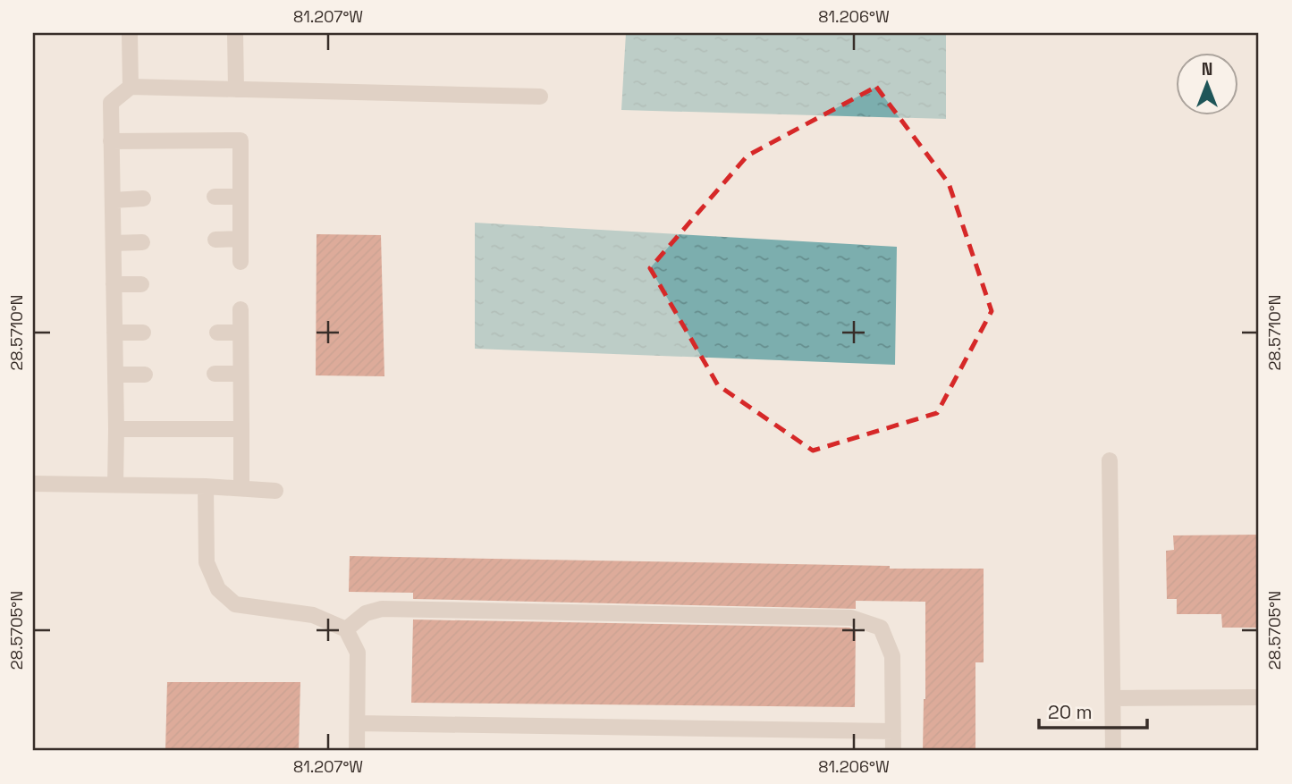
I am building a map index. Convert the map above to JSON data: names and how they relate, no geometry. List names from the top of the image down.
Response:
{
  "scale_bar": "20 m",
  "north": "top",
  "coordinates": [
    "81.207°W",
    "81.206°W",
    "28.5710°N",
    "28.5705°N"
  ]
}
